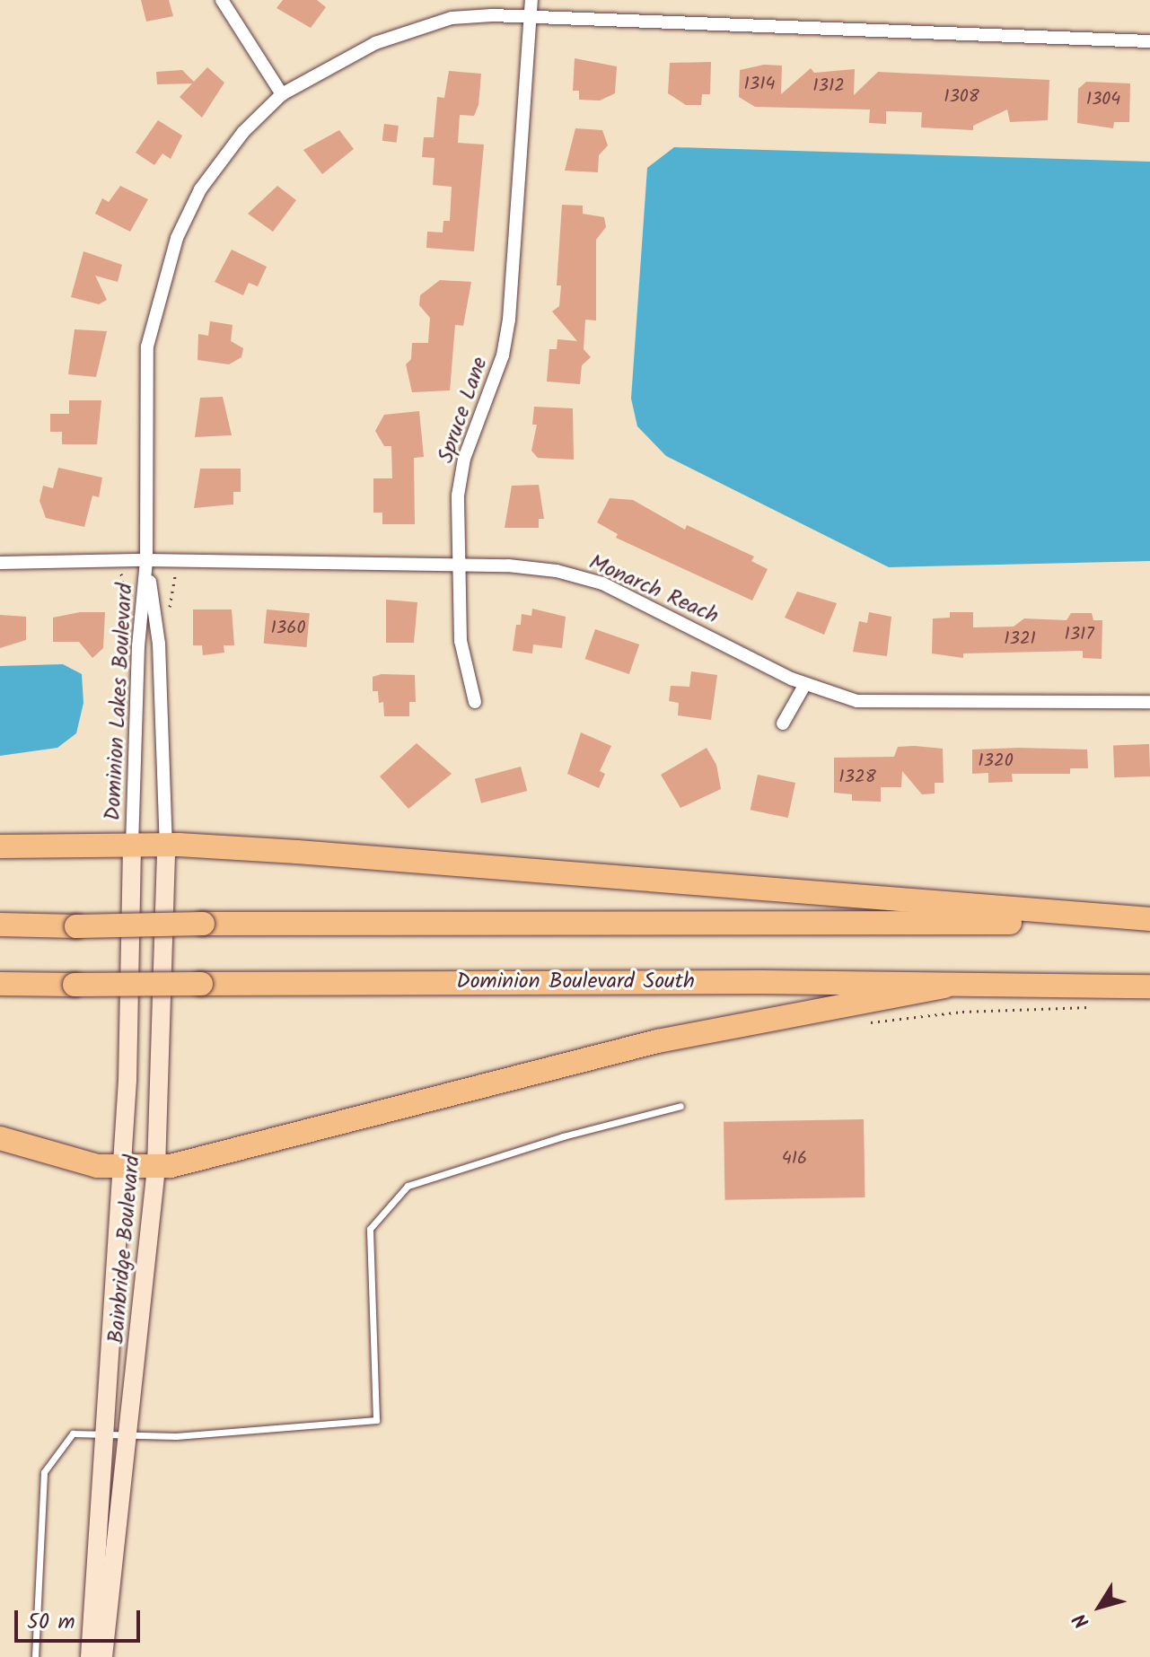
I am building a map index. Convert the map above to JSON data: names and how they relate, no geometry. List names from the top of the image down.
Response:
{
  "streets": {
    "highway": ["Dominion Boulevard South"],
    "main road": ["Bainbridge Boulevard"],
    "street": ["Spruce Lane", "Monarch Reach", "Dominion Lakes Boulevard"]
  },
  "crossings": [
    ["Spruce Lane", "Monarch Reach"],
    ["Spruce Lane", "Dominion Lakes Boulevard"],
    ["Monarch Reach", "Dominion Lakes Boulevard"],
    ["Dominion Lakes Boulevard", "Bainbridge Boulevard"]
  ],
  "house_numbers": [
    "1314",
    "1312",
    "1308",
    "1304",
    "1360",
    "1317",
    "1321",
    "1320",
    "1328",
    "416"
  ],
  "scale_bar": "50 m",
  "north": "bottom left"
}
